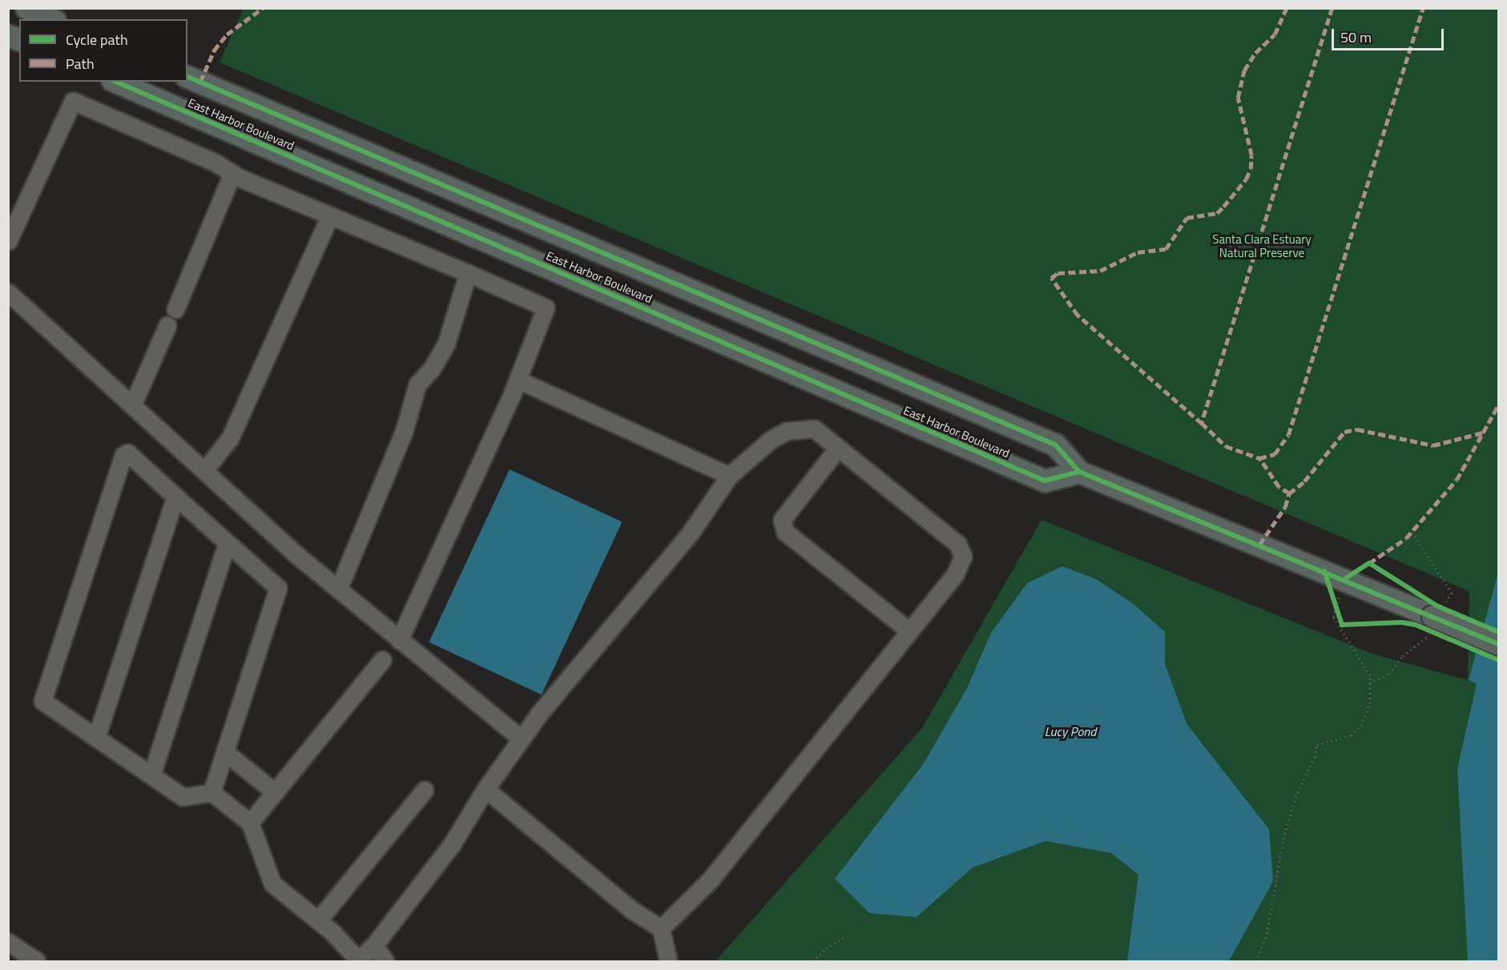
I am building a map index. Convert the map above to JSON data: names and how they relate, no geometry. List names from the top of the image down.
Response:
{
  "streets": {
    "main road": ["East Harbor Boulevard"]
  },
  "water": ["Lucy Pond"],
  "parks": ["Santa Clara Estuary Natural Preserve"],
  "legend": ["Cycle path", "Path"],
  "scale_bar": "50 m"
}
